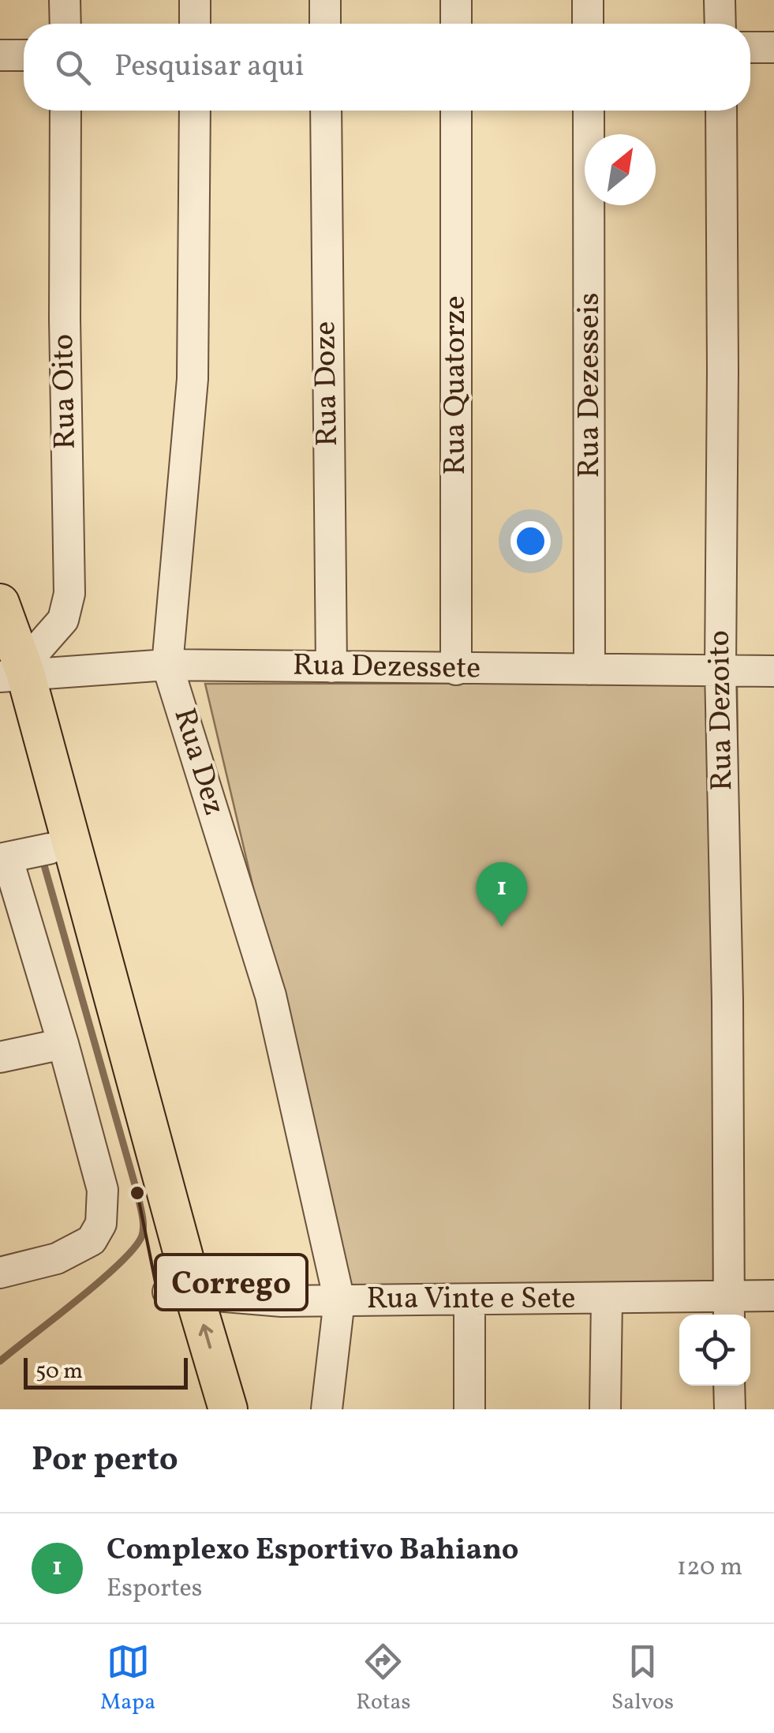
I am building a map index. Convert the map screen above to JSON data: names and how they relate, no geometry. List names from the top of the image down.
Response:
{
  "streets": {
    "street": [
      "Rua Doze",
      "Rua Quatorze",
      "Rua Dezesseis",
      "Rua Oito",
      "Rua Dezessete",
      "Rua Dezoito",
      "Rua Dez",
      "Rua Vinte e Sete"
    ]
  },
  "crossings": [
    ["Rua Doze", "Rua Dezessete"],
    ["Rua Quatorze", "Rua Dezessete"],
    ["Rua Dezesseis", "Rua Dezessete"],
    ["Rua Oito", "Rua Dezessete"],
    ["Rua Dezessete", "Rua Dezoito"],
    ["Rua Dezessete", "Rua Dez"],
    ["Rua Dezoito", "Rua Vinte e Sete"],
    ["Rua Dez", "Rua Vinte e Sete"]
  ],
  "places": ["Corrego"],
  "scale_bar": "50 m",
  "north": "top right",
  "page": {
    "search": "Pesquisar aqui",
    "pins": "1",
    "scale": "50 m",
    "heading": "Por perto",
    "list": [
      {
        "mark": "1",
        "name": "Complexo Esportivo Bahiano",
        "note": "Esportes",
        "value": "120 m"
      }
    ],
    "nav": ["Mapa", "Rotas", "Salvos"]
  }
}
